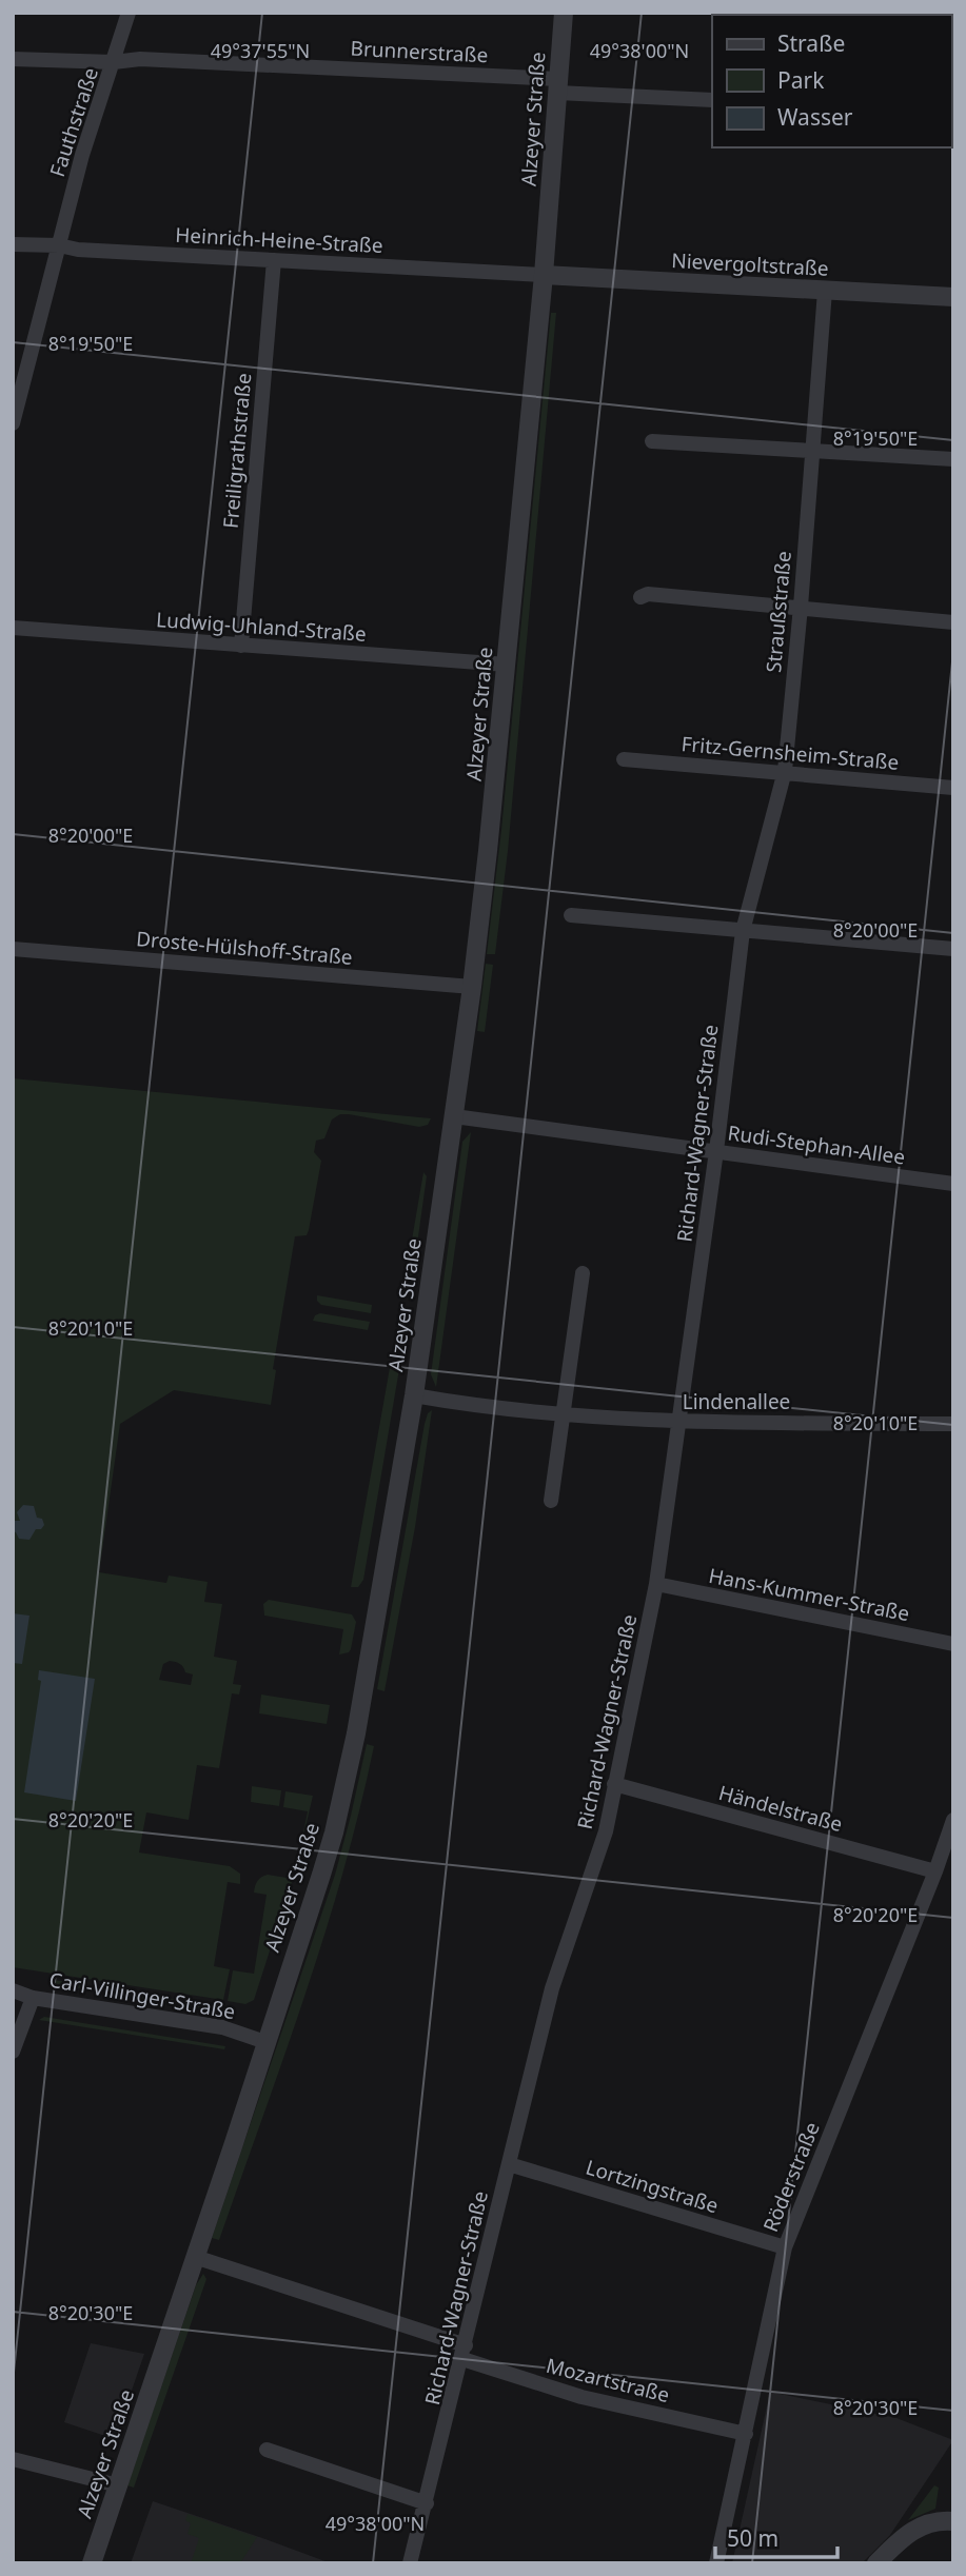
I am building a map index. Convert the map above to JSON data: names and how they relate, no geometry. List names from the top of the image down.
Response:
{
  "streets": {
    "street": [
      "Brunnerstraße",
      "Alzeyer Straße",
      "Fauthstraße",
      "Heinrich-Heine-Straße",
      "Nievergoltstraße",
      "Freiligrathstraße",
      "Straußstraße",
      "Ludwig-Uhland-Straße",
      "Fritz-Gernsheim-Straße",
      "Droste-Hülshoff-Straße",
      "Richard-Wagner-Straße",
      "Rudi-Stephan-Allee",
      "Lindenallee",
      "Hans-Kummer-Straße",
      "Händelstraße",
      "Carl-Villinger-Straße",
      "Röderstraße",
      "Lortzingstraße",
      "Mozartstraße"
    ]
  },
  "crossings": [
    ["Brunnerstraße", "Alzeyer Straße"],
    ["Brunnerstraße", "Fauthstraße"],
    ["Alzeyer Straße", "Heinrich-Heine-Straße"],
    ["Alzeyer Straße", "Nievergoltstraße"],
    ["Alzeyer Straße", "Ludwig-Uhland-Straße"],
    ["Alzeyer Straße", "Droste-Hülshoff-Straße"],
    ["Alzeyer Straße", "Rudi-Stephan-Allee"],
    ["Alzeyer Straße", "Lindenallee"],
    ["Alzeyer Straße", "Carl-Villinger-Straße"],
    ["Alzeyer Straße", "Mozartstraße"],
    ["Fauthstraße", "Heinrich-Heine-Straße"],
    ["Heinrich-Heine-Straße", "Nievergoltstraße"],
    ["Heinrich-Heine-Straße", "Freiligrathstraße"],
    ["Nievergoltstraße", "Straußstraße"],
    ["Freiligrathstraße", "Ludwig-Uhland-Straße"],
    ["Straußstraße", "Fritz-Gernsheim-Straße"],
    ["Straußstraße", "Richard-Wagner-Straße"],
    ["Richard-Wagner-Straße", "Rudi-Stephan-Allee"],
    ["Richard-Wagner-Straße", "Lindenallee"],
    ["Richard-Wagner-Straße", "Hans-Kummer-Straße"],
    ["Richard-Wagner-Straße", "Händelstraße"],
    ["Richard-Wagner-Straße", "Lortzingstraße"],
    ["Richard-Wagner-Straße", "Mozartstraße"],
    ["Händelstraße", "Röderstraße"],
    ["Röderstraße", "Lortzingstraße"],
    ["Röderstraße", "Mozartstraße"]
  ],
  "legend": ["Straße", "Park", "Wasser"],
  "scale_bar": "50 m",
  "coordinates": [
    "49°37'55\"N",
    "49°38'00\"N",
    "8°19'50\"E",
    "8°20'00\"E",
    "8°20'10\"E",
    "8°20'20\"E",
    "8°20'30\"E"
  ]
}
